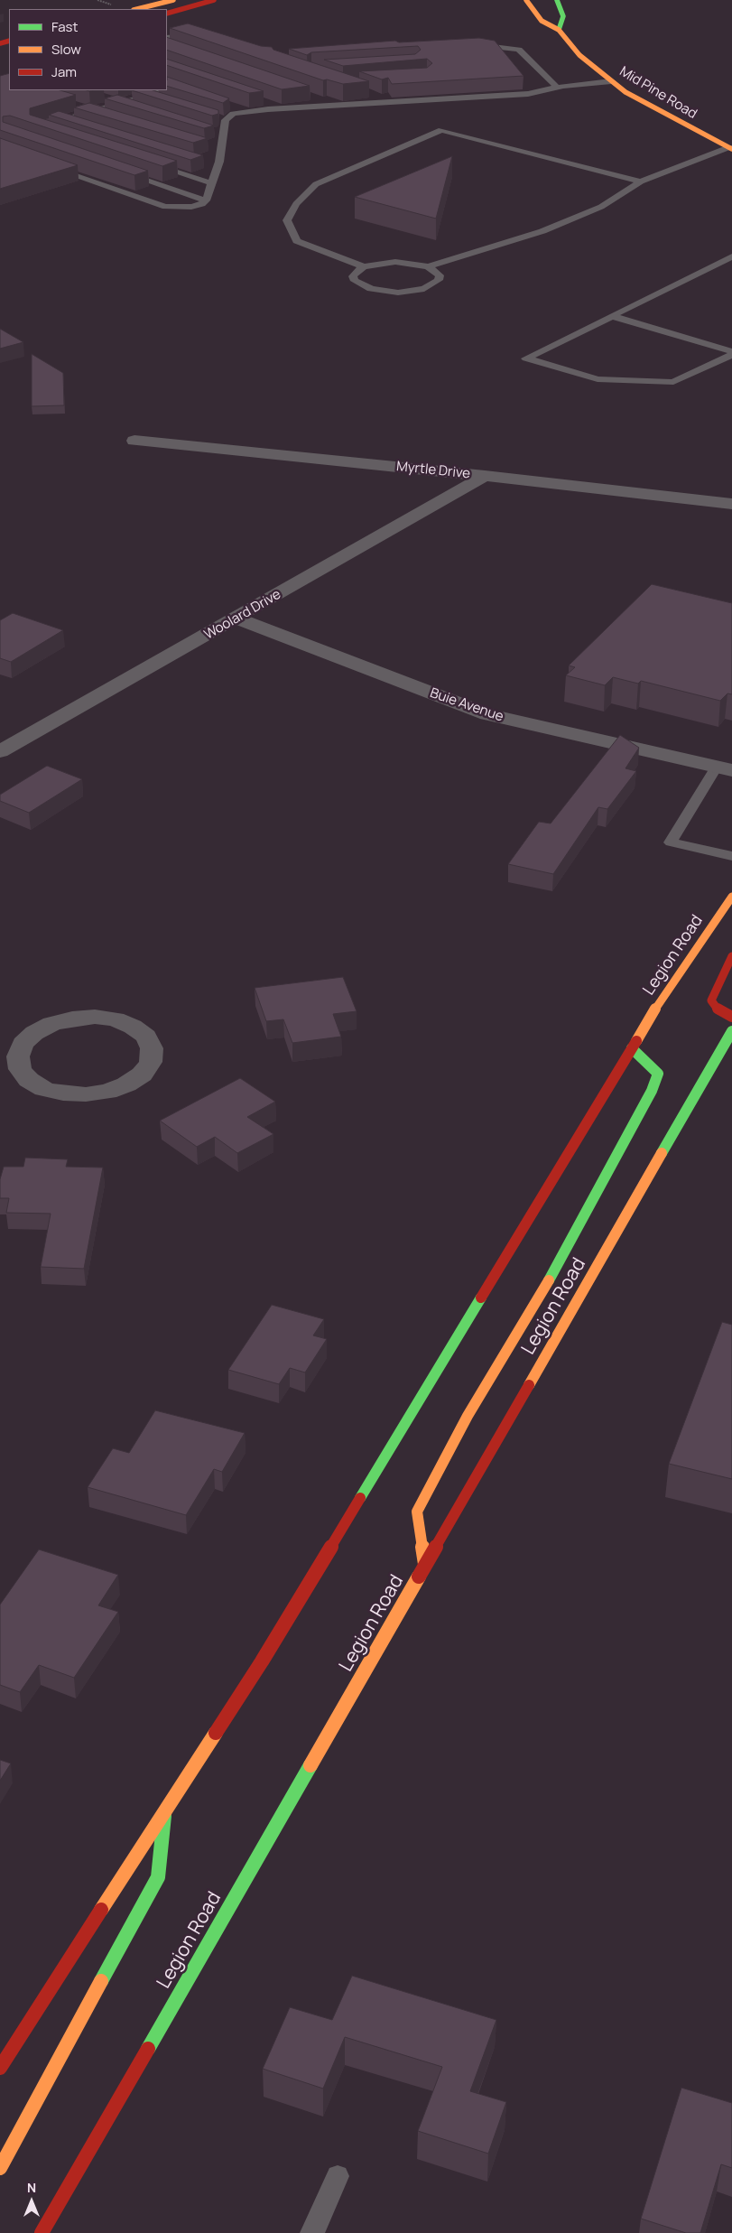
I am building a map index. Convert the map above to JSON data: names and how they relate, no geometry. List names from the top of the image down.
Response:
{
  "streets": {
    "main road": ["Mid Pine Road", "Legion Road"],
    "street": ["Myrtle Drive", "Woolard Drive", "Buie Avenue"]
  },
  "crossings": [
    ["Myrtle Drive", "Woolard Drive"],
    ["Woolard Drive", "Buie Avenue"]
  ],
  "legend": ["Fast", "Slow", "Jam"],
  "north": "top"
}
